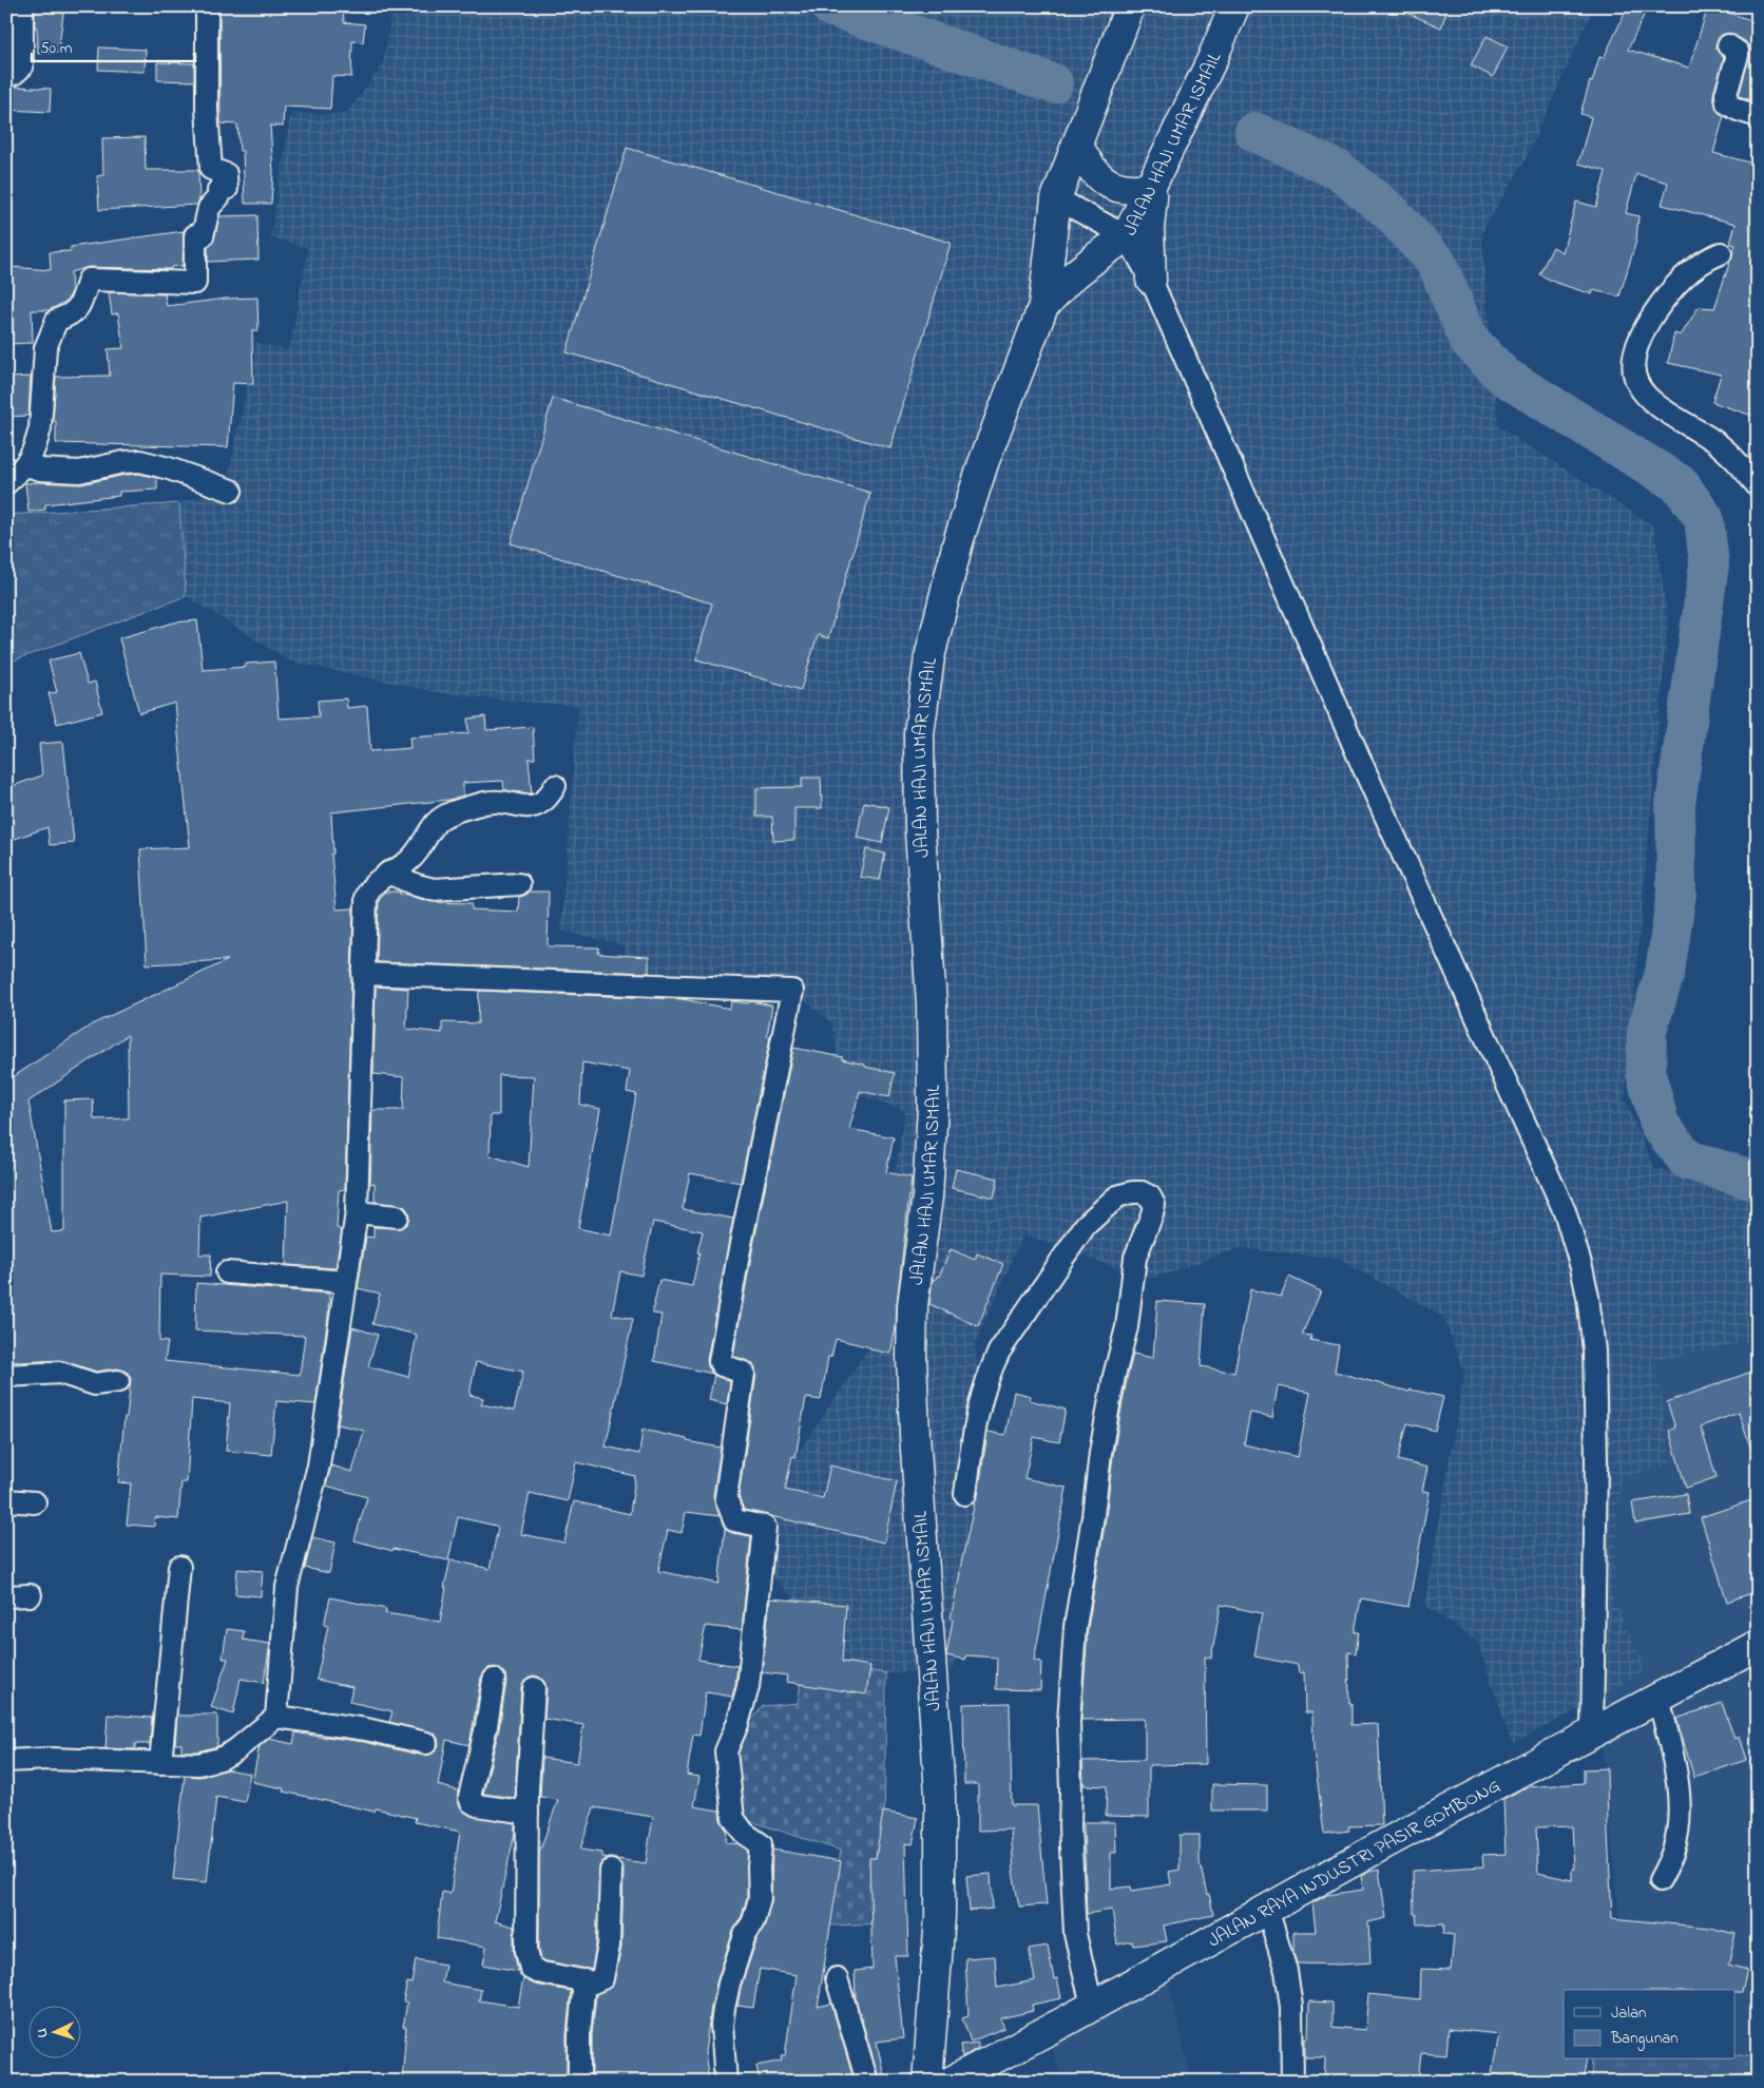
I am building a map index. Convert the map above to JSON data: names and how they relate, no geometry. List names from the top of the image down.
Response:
{
  "streets": {
    "main road": ["JALAN HAJI UMAR ISMAIL", "JALAN RAYA INDUSTRI PASIR GOMBONG"]
  },
  "legend": ["Jalan", "Bangunan"],
  "scale_bar": "50 m",
  "north": "left"
}
